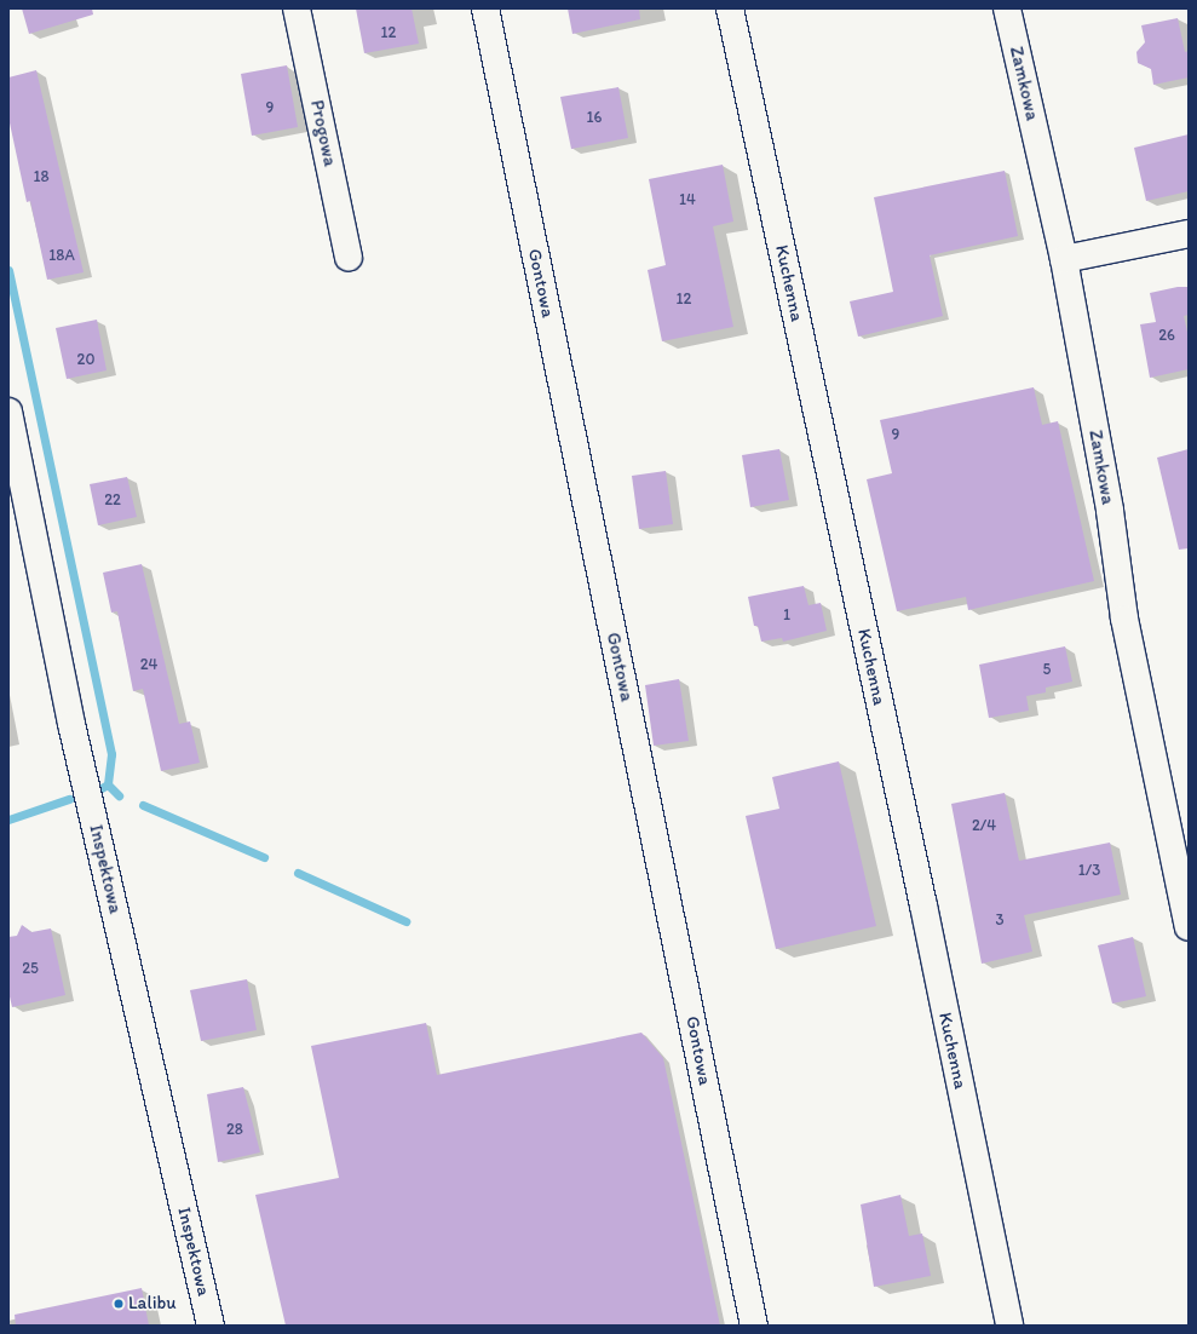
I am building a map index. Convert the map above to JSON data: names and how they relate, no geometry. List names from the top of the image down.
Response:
{
  "streets": {
    "street": [
      "Zamkowa",
      "Progowa",
      "Gontowa",
      "Kuchenna",
      "Inspektowa"
    ]
  },
  "places": ["Lalibu"],
  "house_numbers": [
    "12",
    "9",
    "16",
    "18",
    "14",
    "18A",
    "12",
    "26",
    "20",
    "9",
    "22",
    "1",
    "24",
    "5",
    "2/4",
    "1/3",
    "3",
    "25",
    "28"
  ]
}
